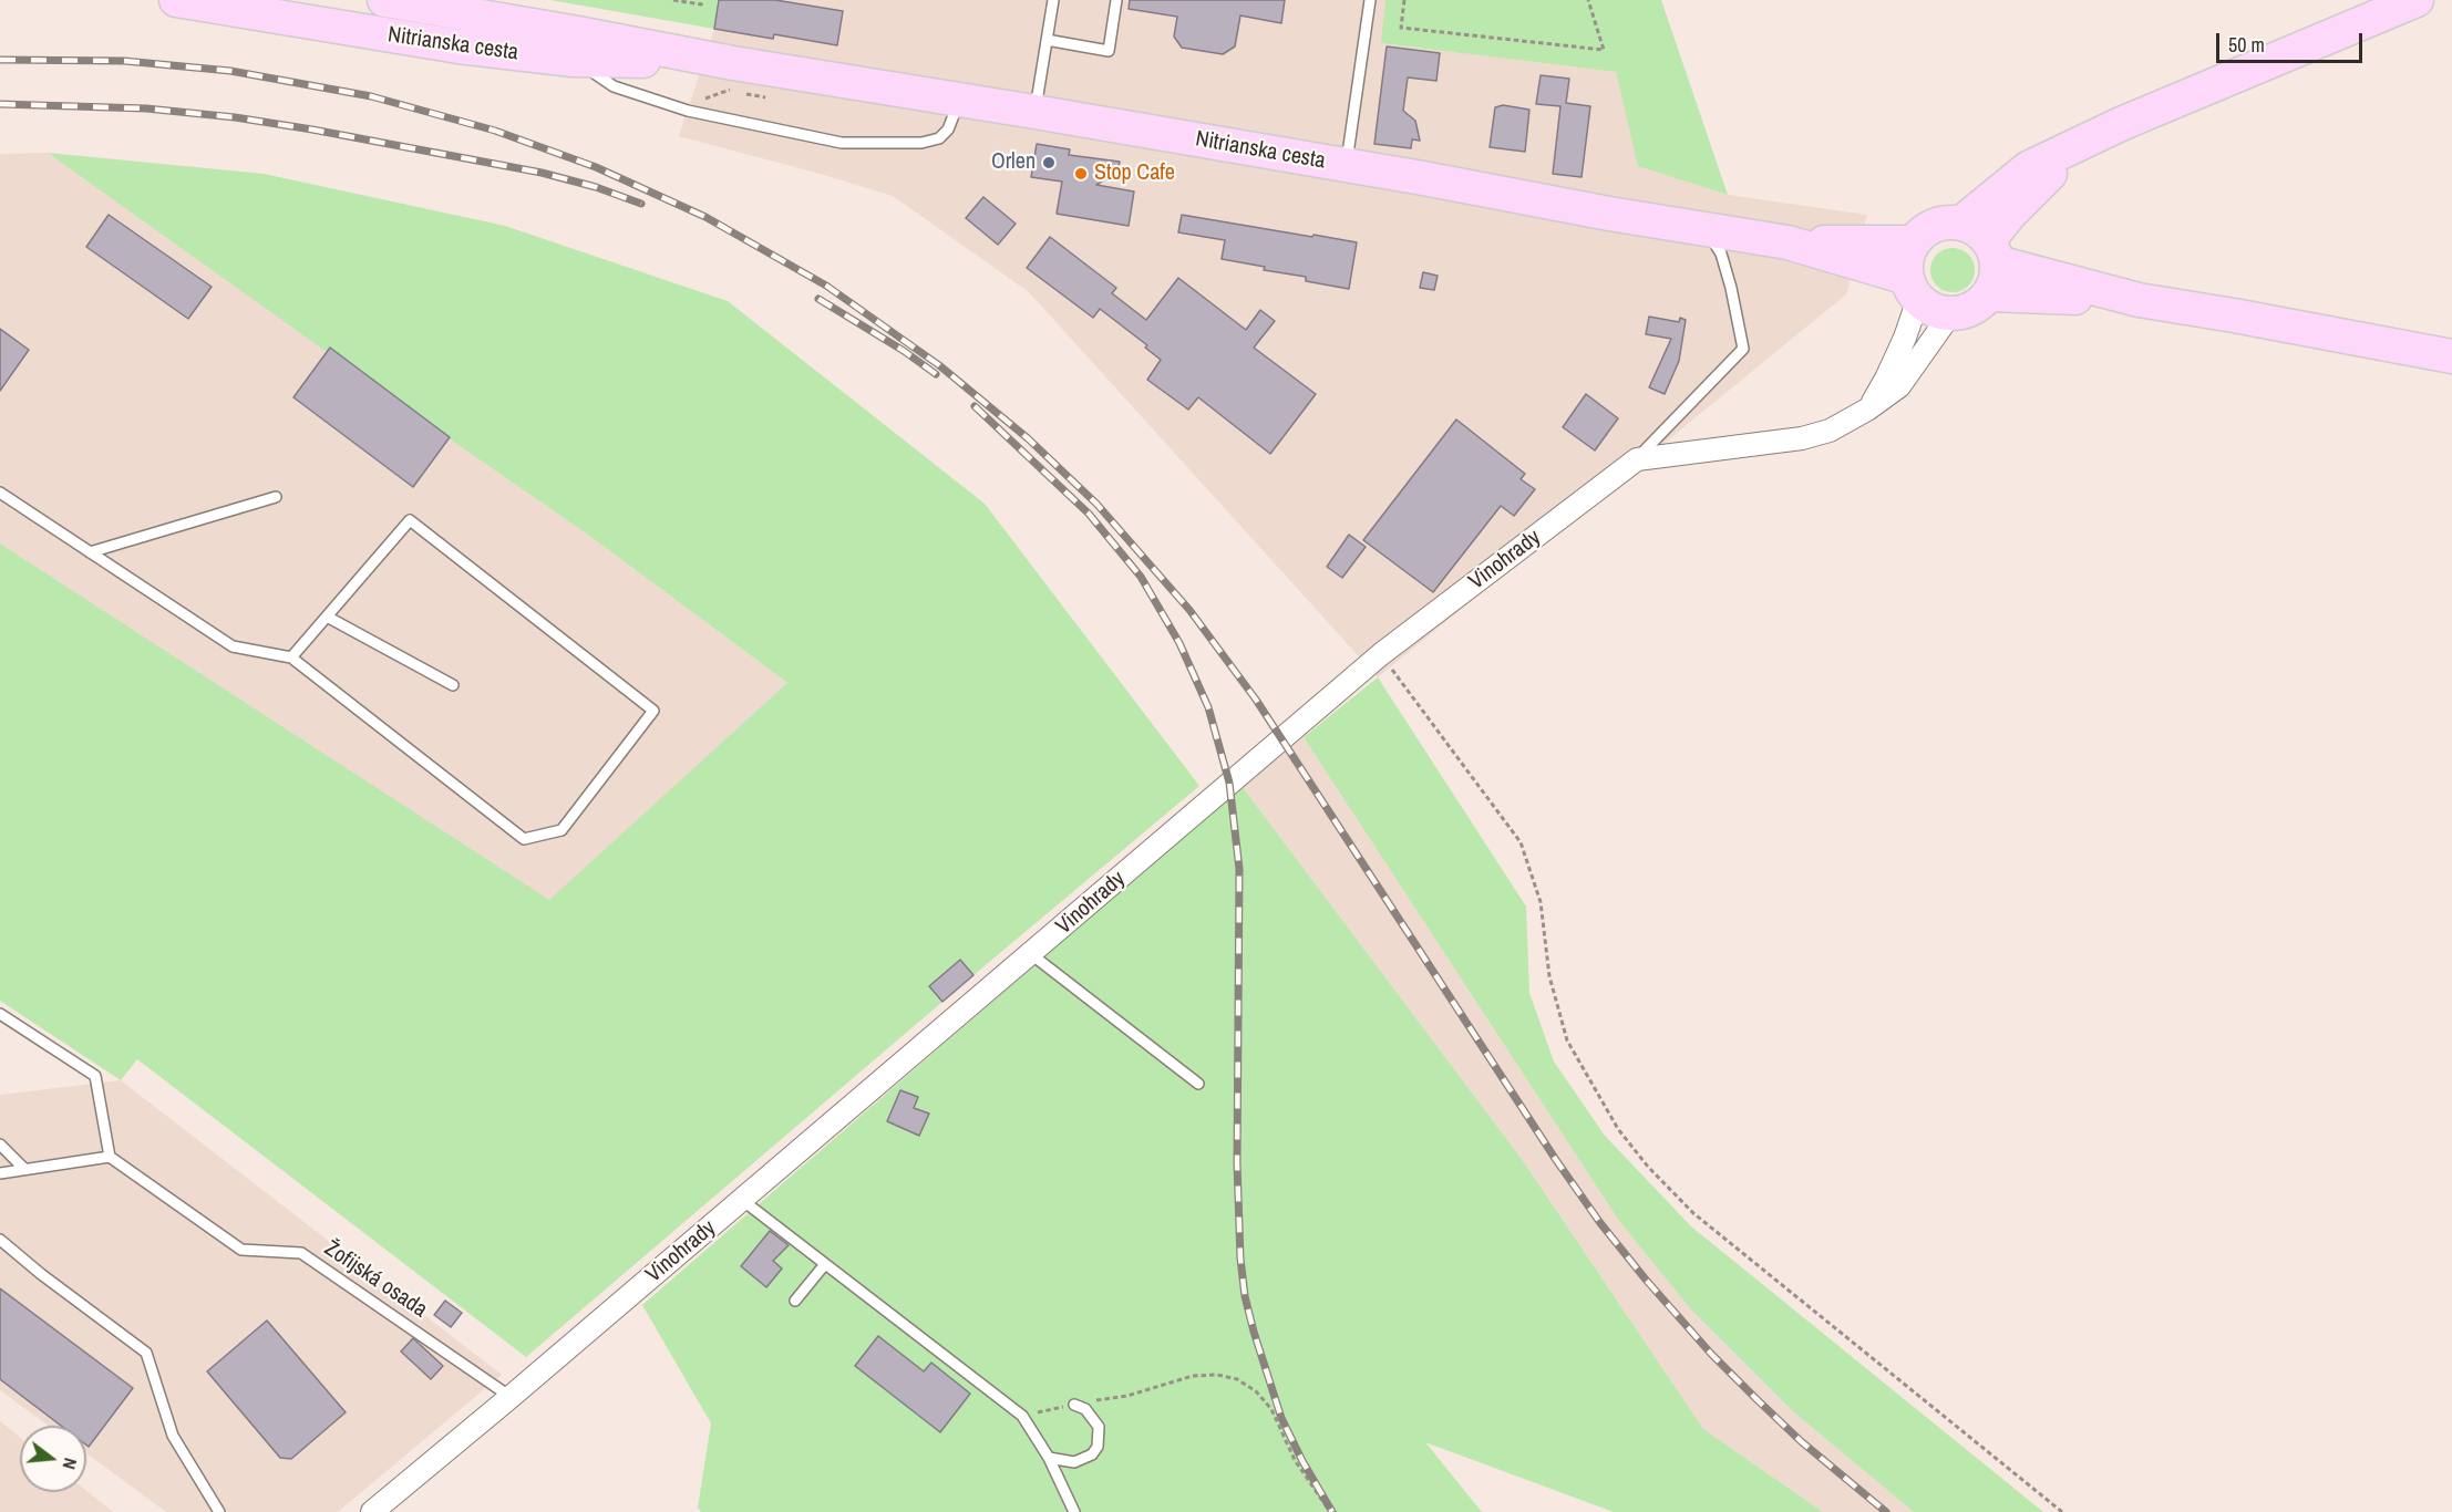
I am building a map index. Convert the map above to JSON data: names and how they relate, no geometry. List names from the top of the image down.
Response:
{
  "streets": {
    "main road": ["Nitrianska cesta"],
    "street": ["Vinohrady"],
    "lane": ["Žofijská osada"]
  },
  "crossings": [
    ["Vinohrady", "Žofijská osada"]
  ],
  "places": ["Orlen", "Stop Cafe"],
  "scale_bar": "50 m",
  "north": "right"
}
